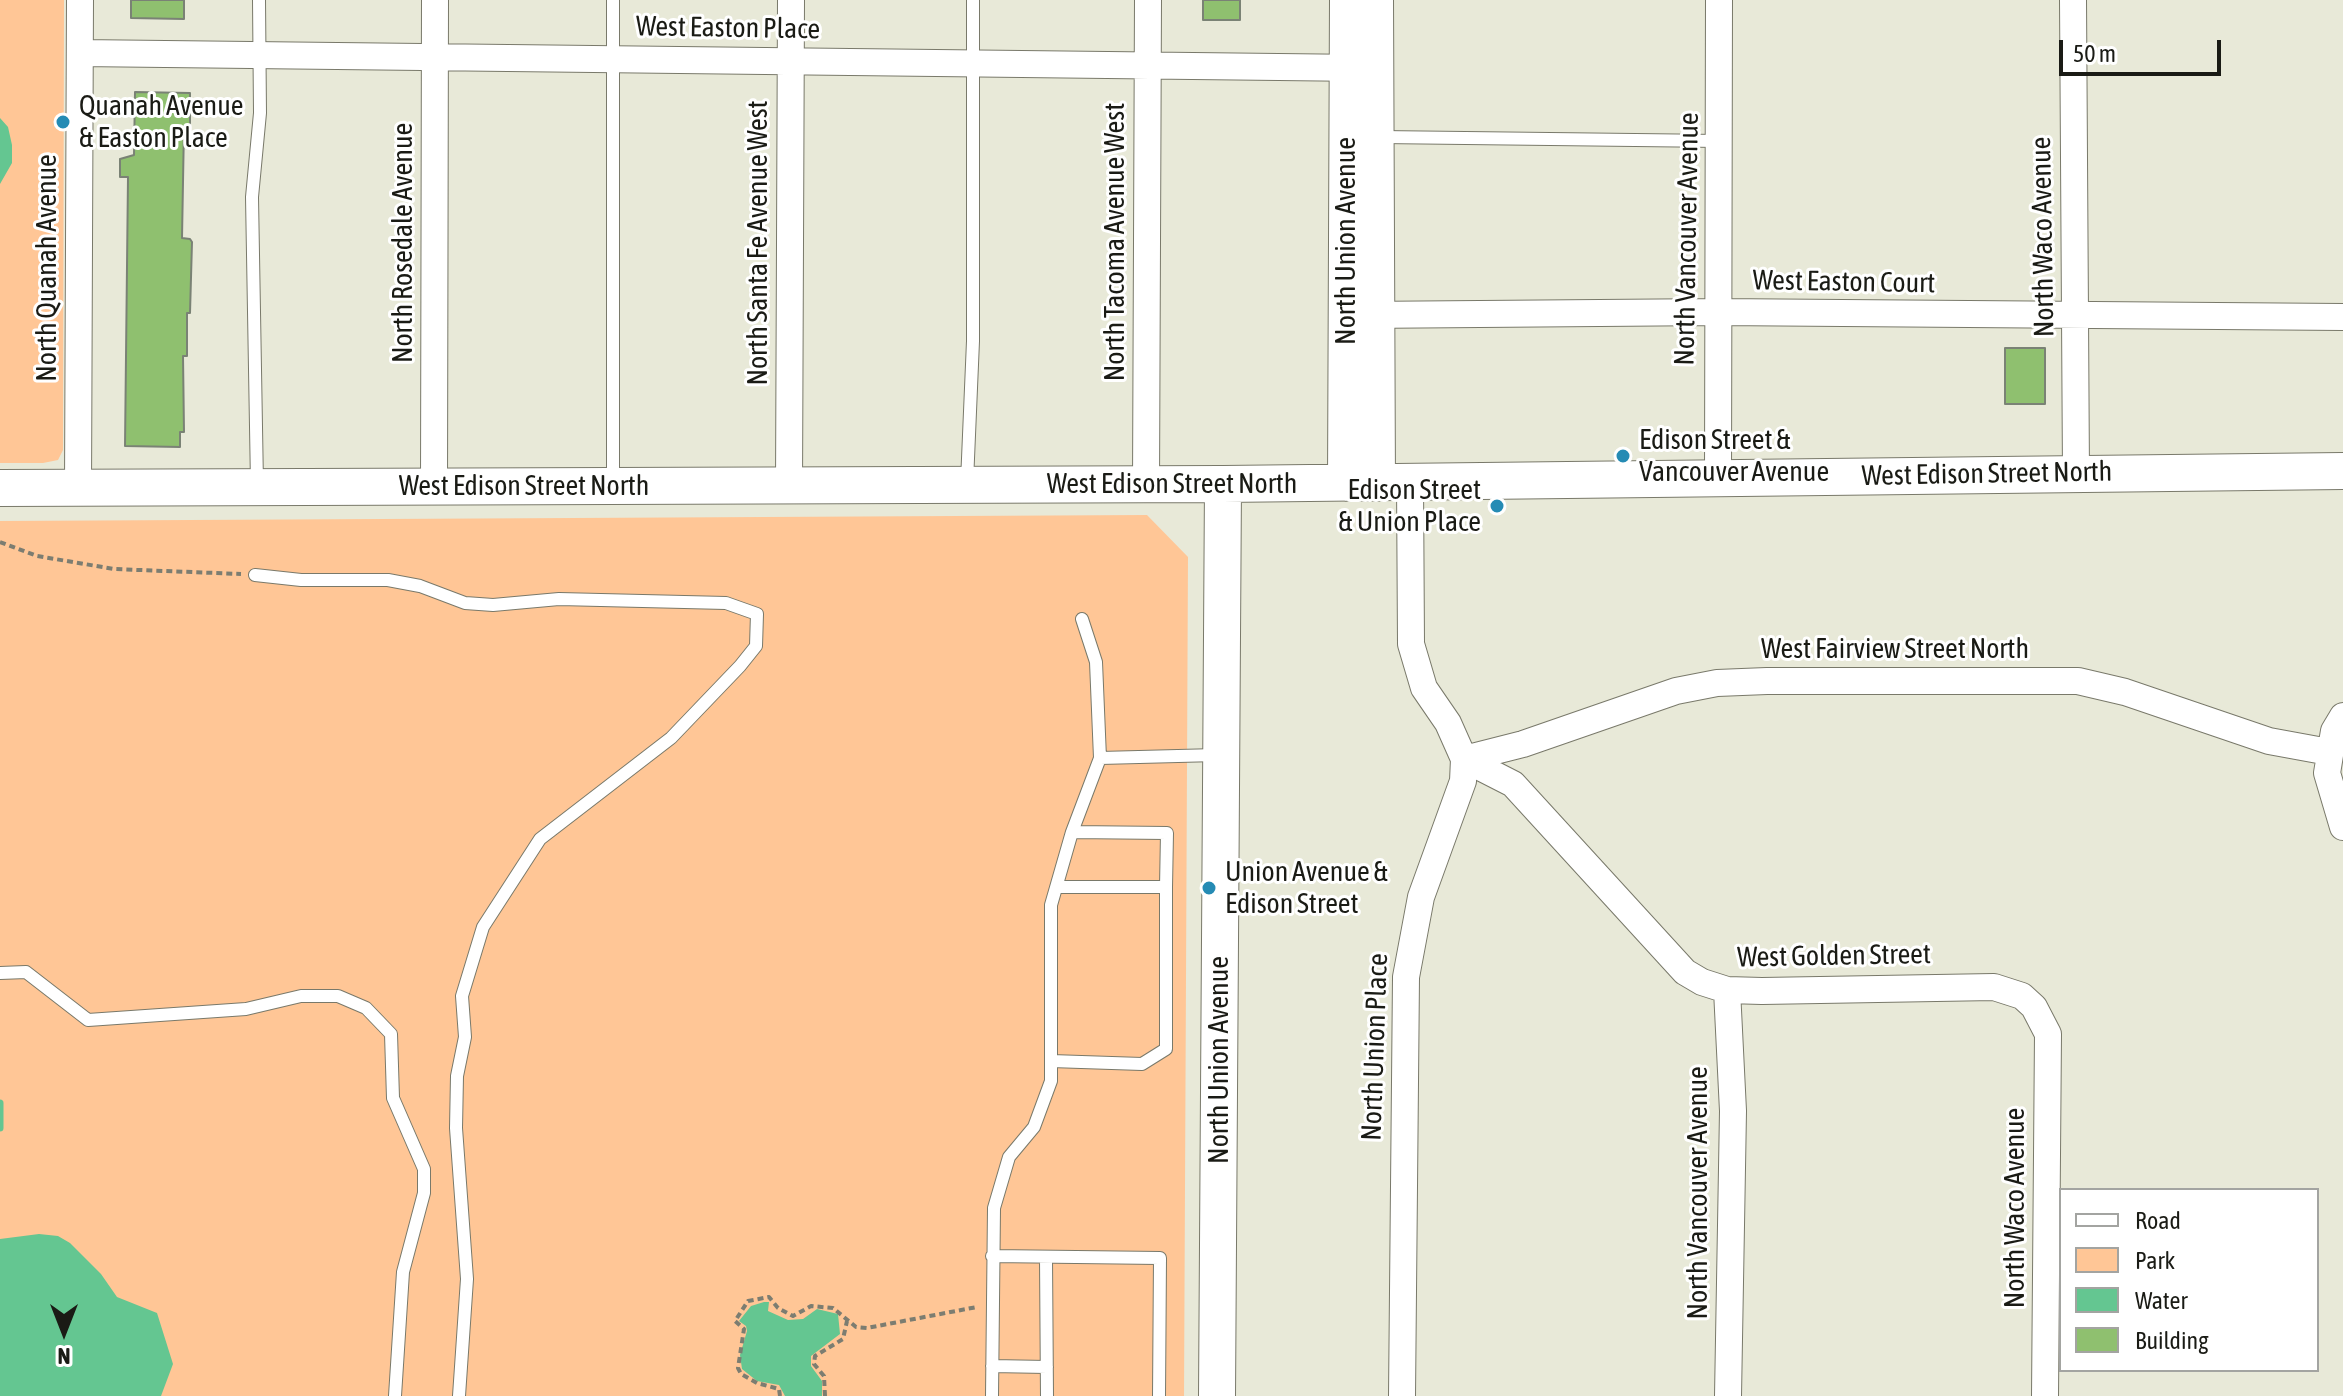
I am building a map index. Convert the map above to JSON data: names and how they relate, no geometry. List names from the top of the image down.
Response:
{
  "streets": {
    "main road": ["North Union Avenue", "West Edison Street North"],
    "street": [
      "West Easton Place",
      "North Waco Avenue",
      "North Vancouver Avenue",
      "North Tacoma Avenue West",
      "North Rosedale Avenue",
      "North Santa Fe Avenue West",
      "North Quanah Avenue",
      "West Easton Court",
      "West Fairview Street North",
      "West Golden Street",
      "North Union Place"
    ]
  },
  "crossings": [
    ["West Easton Place", "North Union Avenue"],
    ["West Easton Place", "North Tacoma Avenue West"],
    ["West Easton Place", "North Rosedale Avenue"],
    ["West Easton Place", "North Santa Fe Avenue West"],
    ["West Easton Place", "North Quanah Avenue"],
    ["North Waco Avenue", "West Easton Court"],
    ["North Waco Avenue", "West Edison Street North"],
    ["North Waco Avenue", "West Golden Street"],
    ["North Vancouver Avenue", "West Easton Court"],
    ["North Vancouver Avenue", "West Edison Street North"],
    ["North Vancouver Avenue", "West Golden Street"],
    ["North Union Avenue", "West Easton Court"],
    ["North Union Avenue", "West Edison Street North"],
    ["North Tacoma Avenue West", "West Edison Street North"],
    ["North Rosedale Avenue", "West Edison Street North"],
    ["North Santa Fe Avenue West", "West Edison Street North"],
    ["North Quanah Avenue", "West Edison Street North"],
    ["West Fairview Street North", "West Golden Street"],
    ["West Fairview Street North", "North Union Place"],
    ["West Golden Street", "North Union Place"]
  ],
  "places": [
    "Quanah Avenue & Easton Place",
    "Edison Street & Vancouver Avenue",
    "Edison Street & Union Place",
    "Union Avenue & Edison Street"
  ],
  "legend": [
    "Road",
    "Park",
    "Water",
    "Building"
  ],
  "scale_bar": "50 m",
  "north": "bottom"
}
